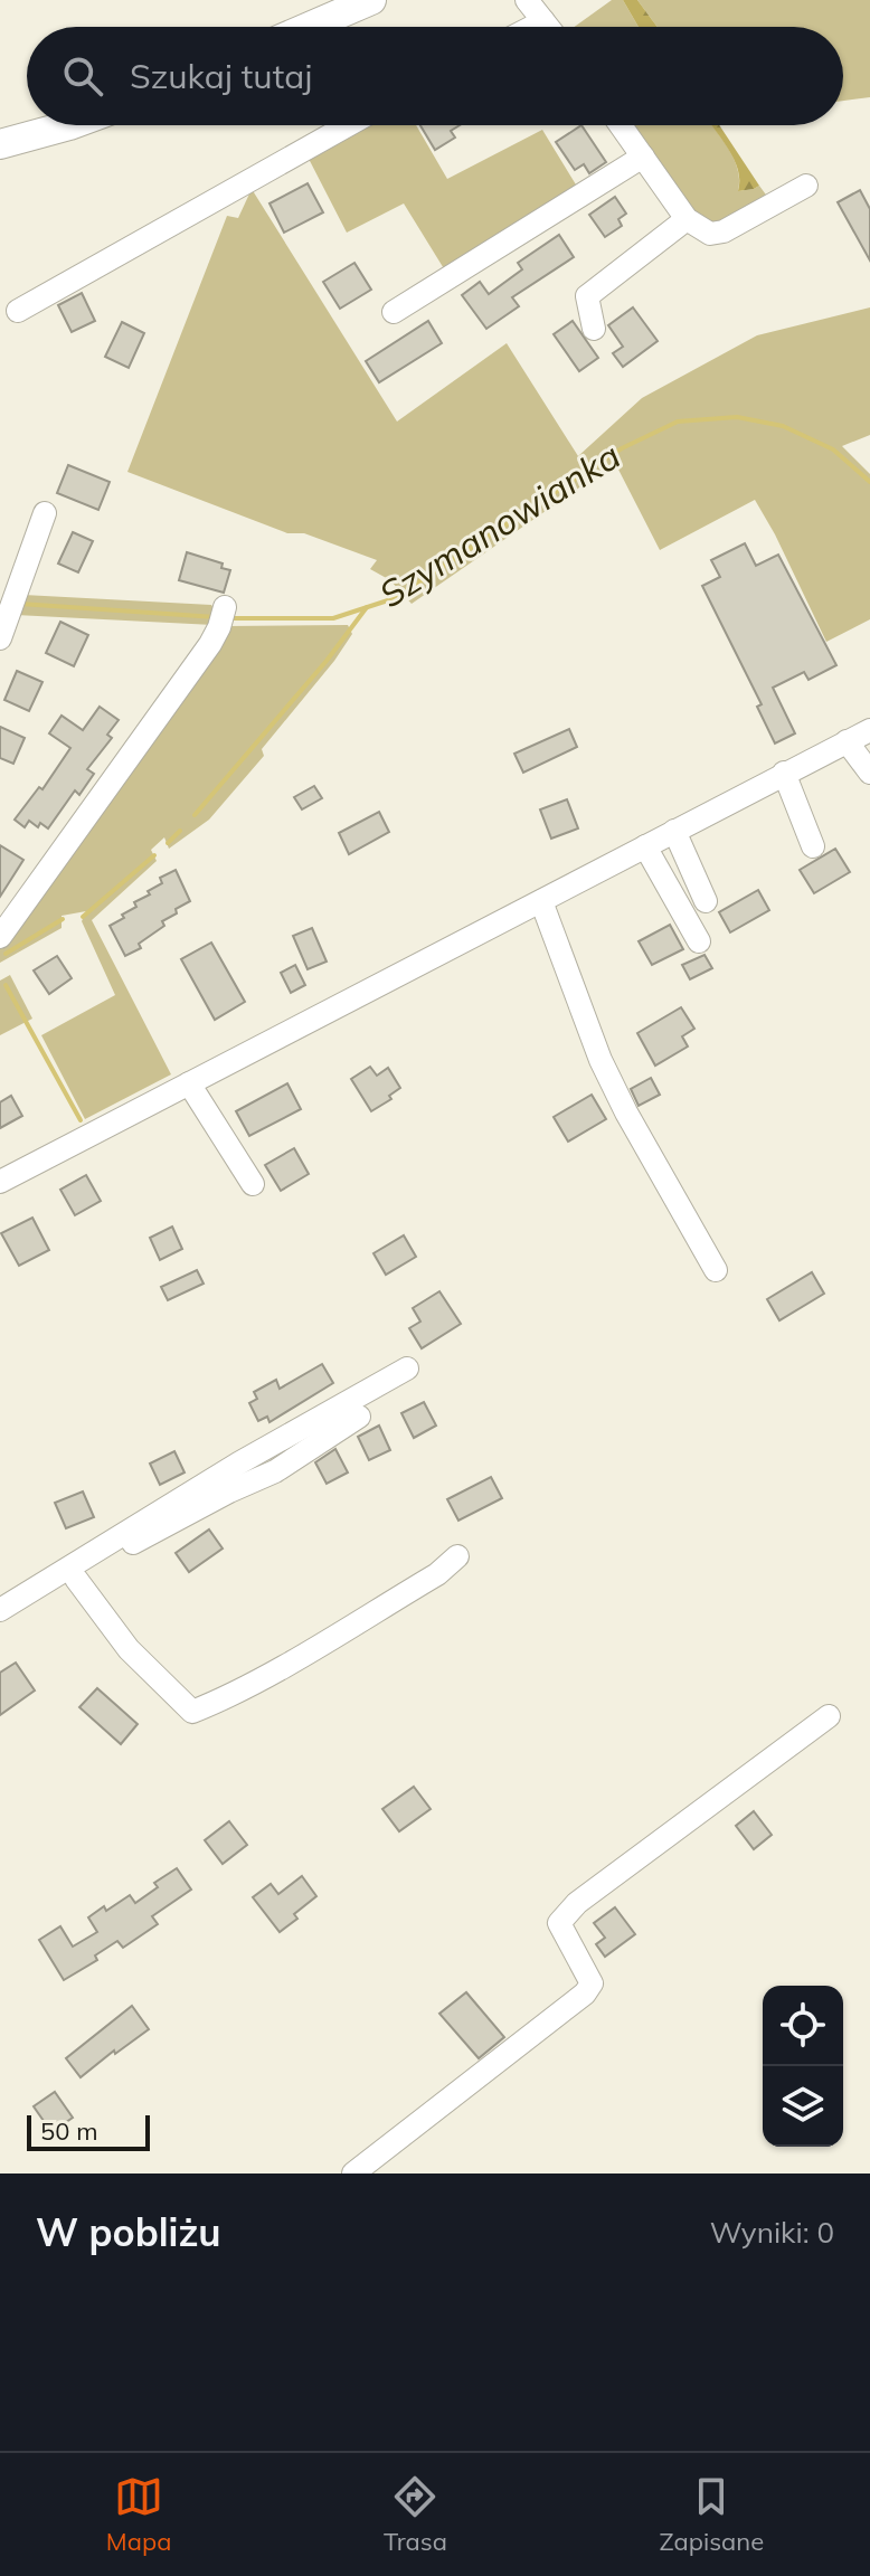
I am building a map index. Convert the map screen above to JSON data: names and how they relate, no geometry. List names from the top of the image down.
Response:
{
  "water": ["Szymanowianka"],
  "scale_bar": "50 m",
  "page": {
    "search": "Szukaj tutaj",
    "scale": "50 m",
    "heading": ["W pobliżu", "Wyniki: 0"],
    "nav": ["Mapa", "Trasa", "Zapisane"]
  }
}
